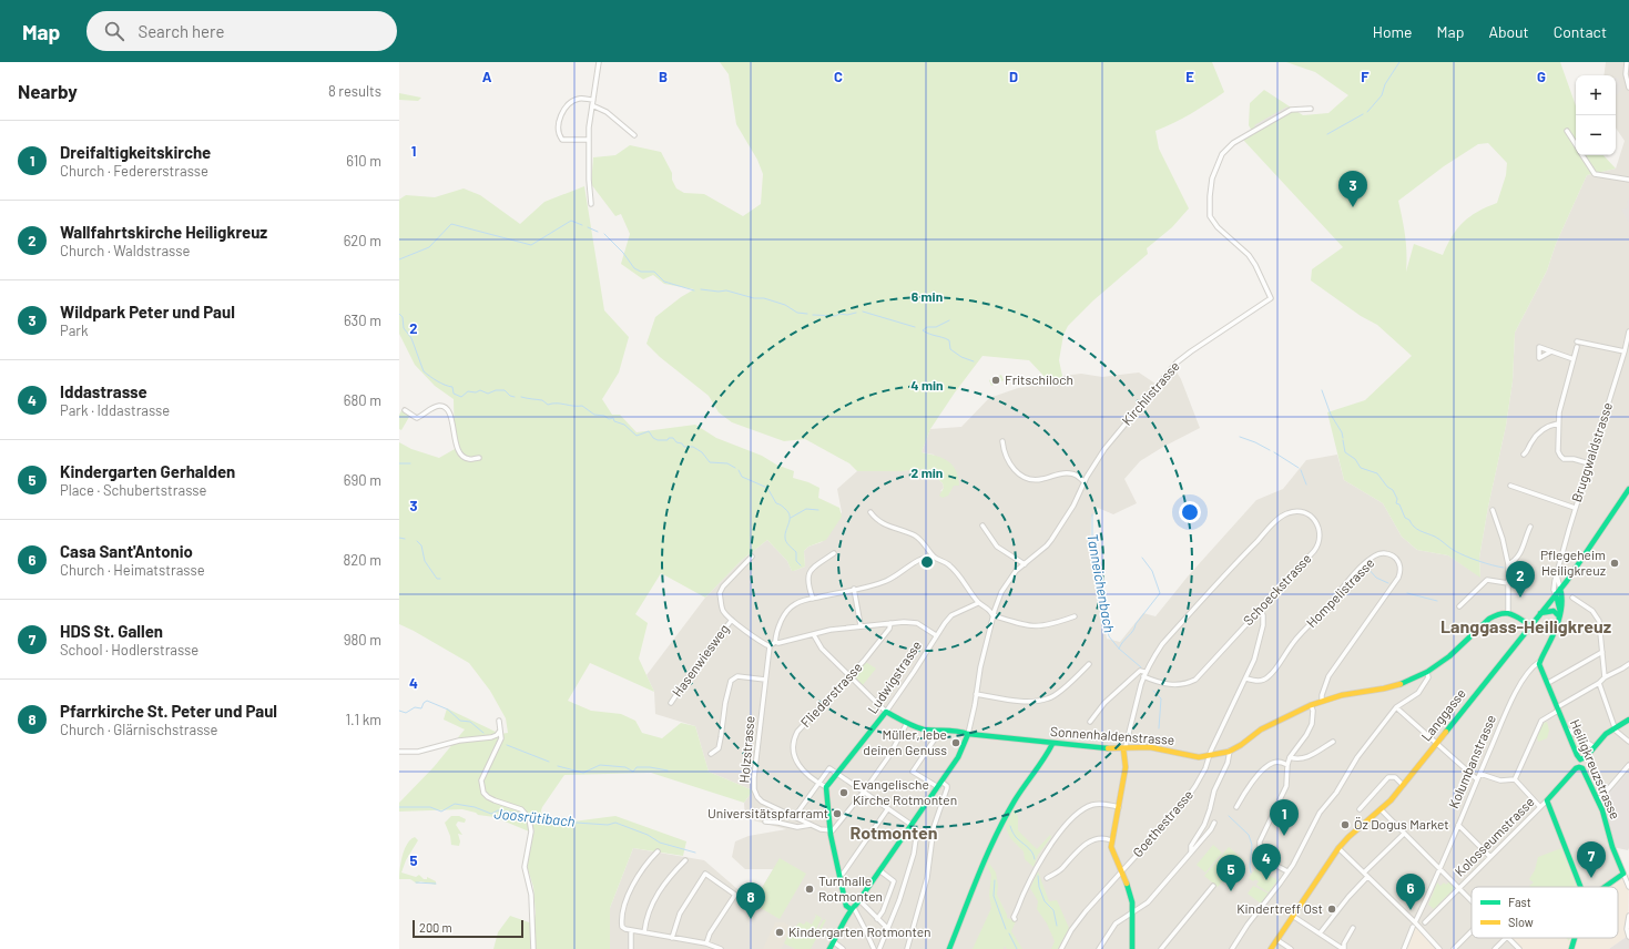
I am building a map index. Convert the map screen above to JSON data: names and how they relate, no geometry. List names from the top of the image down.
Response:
{
  "streets": {
    "street": [
      "Kirchlistrasse",
      "Bruggwaldstrasse",
      "Schoeckstrasse",
      "Hompelistrasse",
      "Hasenwiesweg",
      "Ludwigstrasse",
      "Fliederstrasse",
      "Langgasse",
      "Sonnenhaldenstrasse",
      "Holzstrasse",
      "Kolumbanstrasse",
      "Heiligkreuzstrasse",
      "Goethestrasse",
      "Kolosseumstrasse"
    ]
  },
  "crossings": [
    ["Kirchlistrasse", "Sonnenhaldenstrasse"],
    ["Bruggwaldstrasse", "Langgasse"],
    ["Bruggwaldstrasse", "Kolumbanstrasse"],
    ["Schoeckstrasse", "Goethestrasse"],
    ["Hompelistrasse", "Sonnenhaldenstrasse"],
    ["Hompelistrasse", "Goethestrasse"],
    ["Ludwigstrasse", "Fliederstrasse"],
    ["Ludwigstrasse", "Sonnenhaldenstrasse"],
    ["Langgasse", "Kolumbanstrasse"],
    ["Sonnenhaldenstrasse", "Goethestrasse"],
    ["Kolumbanstrasse", "Heiligkreuzstrasse"],
    ["Heiligkreuzstrasse", "Kolosseumstrasse"]
  ],
  "districts": ["Langgass-Heiligkreuz", "Rotmonten"],
  "water": ["Tanneichenbach", "Joosrütibach"],
  "places": [
    "Fritschiloch",
    "Pflegeheim Heiligkreuz",
    "Müller, lebe deinen Genuss",
    "Evangelische Kirche Rotmonten",
    "Universitätspfarramt",
    "Öz Dogus Market",
    "Turnhalle Rotmonten",
    "Kindertreff Ost",
    "Kindergarten Rotmonten"
  ],
  "legend": ["Fast", "Slow"],
  "scale_bar": "200 m",
  "page": {
    "header": "Map",
    "search": "Search here",
    "nav": [
      "Home",
      "Map",
      "About",
      "Contact"
    ],
    "heading": ["Nearby", "8 results"],
    "map_buttons": ["+", "−"],
    "list": [
      {
        "mark": "1",
        "name": "Dreifaltigkeitskirche",
        "note": "Church · Federerstrasse",
        "value": "610 m"
      },
      {
        "mark": "2",
        "name": "Wallfahrtskirche Heiligkreuz",
        "note": "Church · Waldstrasse",
        "value": "620 m"
      },
      {
        "mark": "3",
        "name": "Wildpark Peter und Paul",
        "note": "Park",
        "value": "630 m"
      },
      {
        "mark": "4",
        "name": "Iddastrasse",
        "note": "Park · Iddastrasse",
        "value": "680 m"
      },
      {
        "mark": "5",
        "name": "Kindergarten Gerhalden",
        "note": "Place · Schubertstrasse",
        "value": "690 m"
      },
      {
        "mark": "6",
        "name": "Casa Sant'Antonio",
        "note": "Church · Heimatstrasse",
        "value": "820 m"
      },
      {
        "mark": "7",
        "name": "HDS St. Gallen",
        "note": "School · Hodlerstrasse",
        "value": "980 m"
      },
      {
        "mark": "8",
        "name": "Pfarrkirche St. Peter und Paul",
        "note": "Church · Glärnischstrasse",
        "value": "1.1 km"
      }
    ],
    "pins": [
      "3",
      "2",
      "1",
      "7",
      "4",
      "5",
      "6",
      "8"
    ],
    "scale": "200 m"
  },
  "grid": {
    "columns": [
      "A",
      "B",
      "C",
      "D",
      "E",
      "F",
      "G"
    ],
    "rows": [
      "1",
      "2",
      "3",
      "4",
      "5"
    ]
  },
  "rings": ["6 min", "4 min", "2 min"]
}
